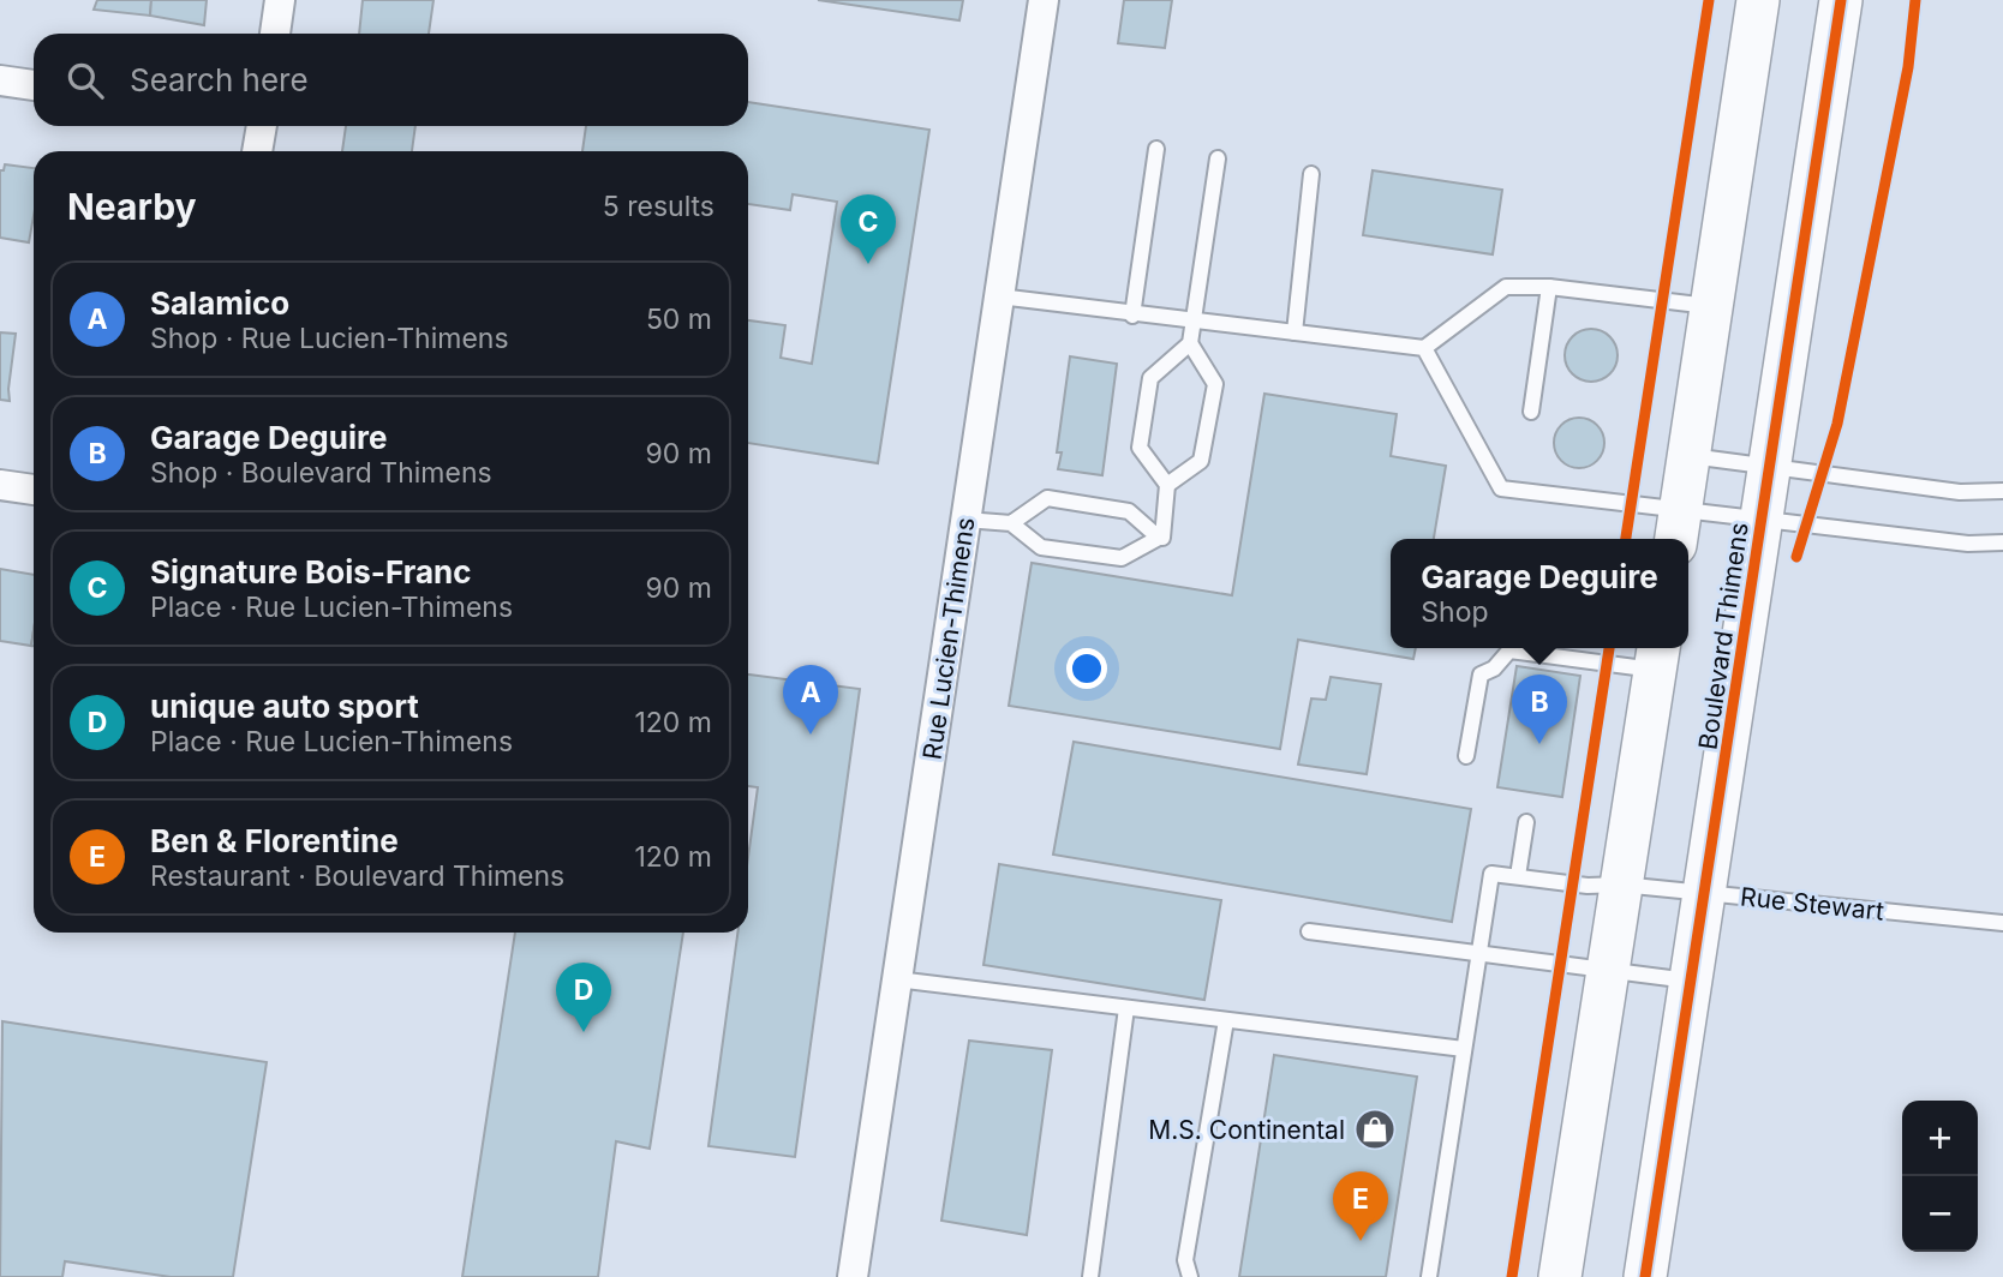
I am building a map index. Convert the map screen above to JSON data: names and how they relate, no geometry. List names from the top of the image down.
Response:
{
  "streets": {
    "street": ["Boulevard Thimens", "Rue Lucien-Thimens"],
    "lane": ["Rue Stewart"]
  },
  "crossings": [
    ["Boulevard Thimens", "Rue Stewart"]
  ],
  "places": {
    "shop": ["M.S. Continental"]
  },
  "page": {
    "search": "Search here",
    "heading": ["Nearby", "5 results"],
    "pins": [
      "C",
      "A",
      "B",
      "D",
      "E"
    ],
    "list": [
      {
        "mark": "A",
        "name": "Salamico",
        "note": "Shop · Rue Lucien-Thimens",
        "value": "50 m"
      },
      {
        "mark": "B",
        "name": "Garage Deguire",
        "note": "Shop · Boulevard Thimens",
        "value": "90 m"
      },
      {
        "mark": "C",
        "name": "Signature Bois-Franc",
        "note": "Place · Rue Lucien-Thimens",
        "value": "90 m"
      },
      {
        "mark": "D",
        "name": "unique auto sport",
        "note": "Place · Rue Lucien-Thimens",
        "value": "120 m"
      },
      {
        "mark": "E",
        "name": "Ben & Florentine",
        "note": "Restaurant · Boulevard Thimens",
        "value": "120 m"
      }
    ],
    "popup": ["Garage Deguire", "Shop"],
    "map_buttons": ["+", "−"]
  }
}
